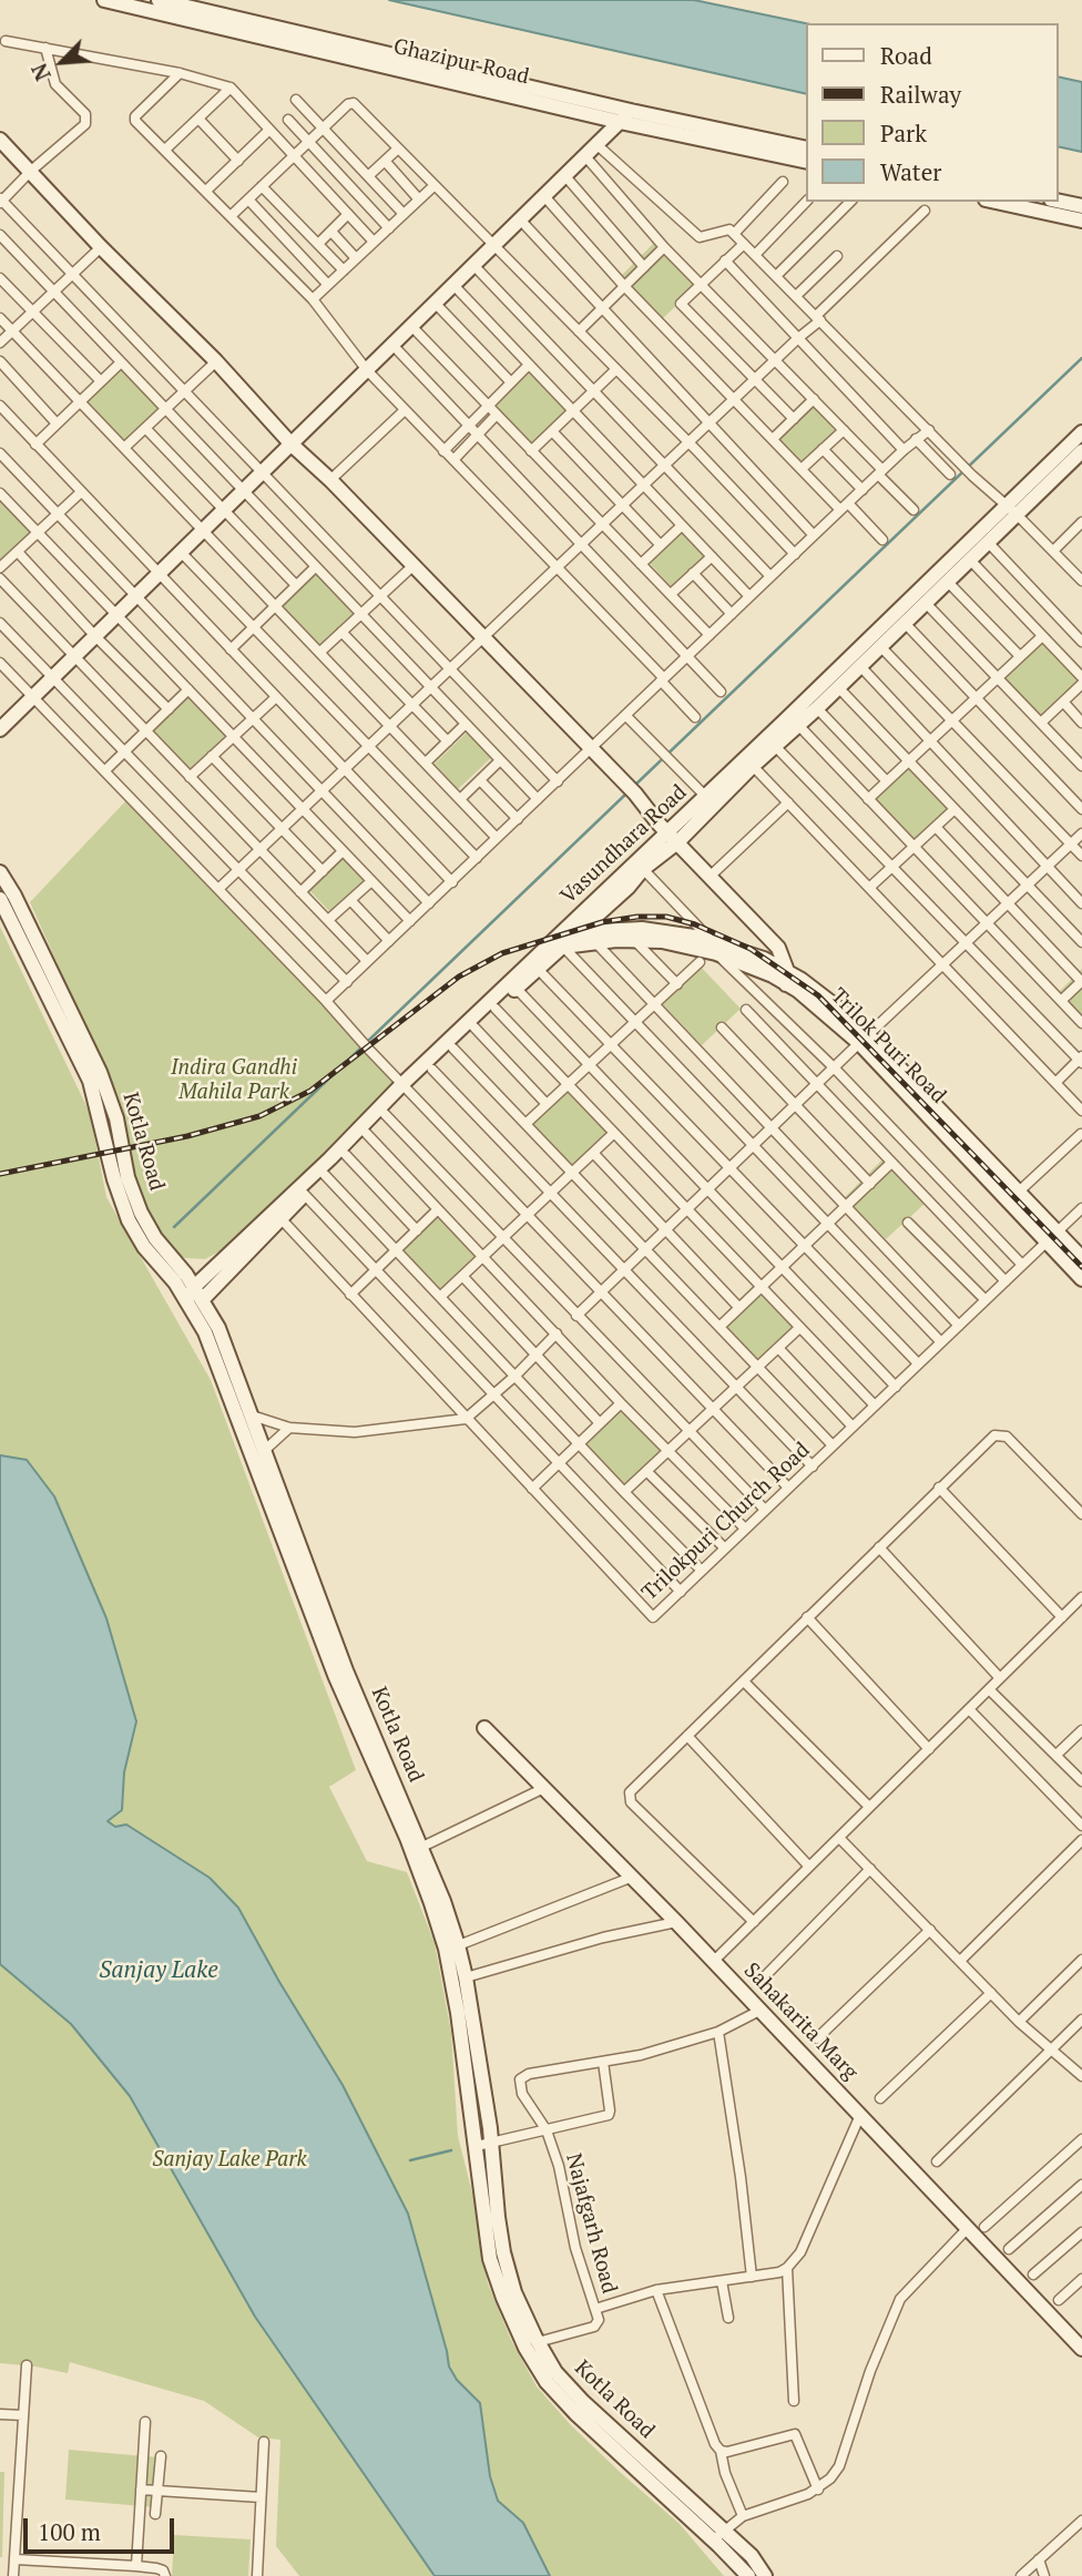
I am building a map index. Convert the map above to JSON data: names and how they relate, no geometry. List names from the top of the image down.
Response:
{
  "streets": {
    "street": [
      "Ghazipur Road",
      "Vasundhara Road",
      "Trilok Puri Road",
      "Kotla Road",
      "Trilokpuri Church Road",
      "Sahakarita Marg",
      "Najafgarh Road"
    ]
  },
  "crossings": [
    ["Vasundhara Road", "Trilok Puri Road"],
    ["Vasundhara Road", "Kotla Road"],
    ["Vasundhara Road", "Trilokpuri Church Road"],
    ["Trilok Puri Road", "Trilokpuri Church Road"]
  ],
  "water": ["Sanjay Lake"],
  "parks": ["Indira Gandhi Mahila Park", "Sanjay Lake Park"],
  "legend": [
    "Road",
    "Railway",
    "Park",
    "Water"
  ],
  "scale_bar": "100 m",
  "north": "bottom left"
}
